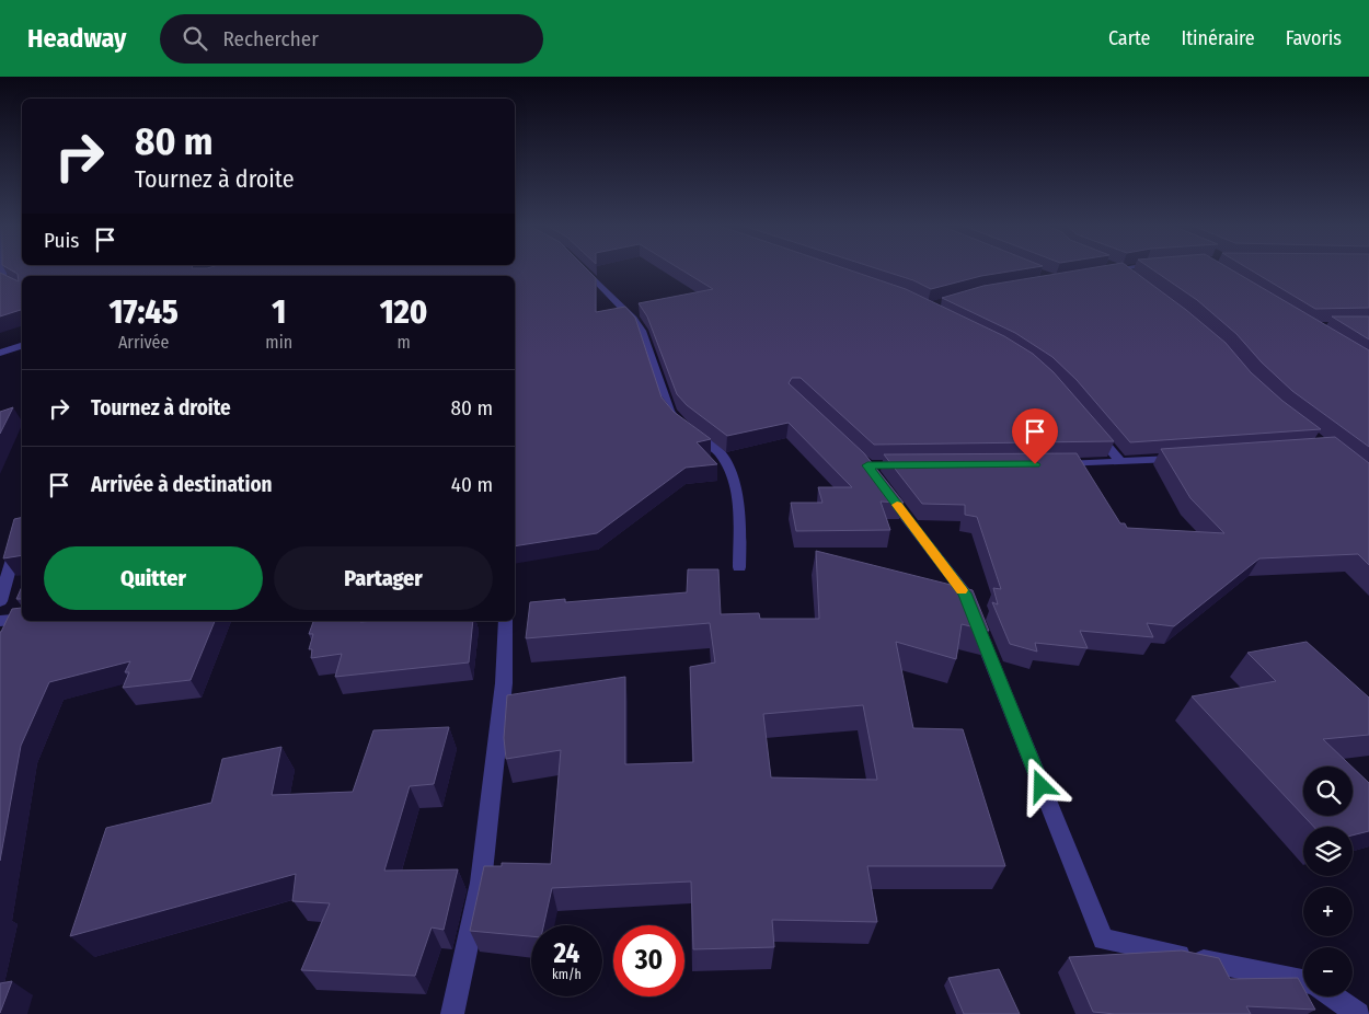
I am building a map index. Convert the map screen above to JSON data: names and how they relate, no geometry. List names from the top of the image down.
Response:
{
  "page": {
    "header": "Headway",
    "search": "Rechercher",
    "nav": ["Carte", "Itinéraire", "Favoris"],
    "turn": ["80 m", "Tournez à droite"],
    "then": "Puis",
    "eta": [
      "17:45",
      "Arrivée",
      "1",
      "min",
      "120",
      "m"
    ],
    "list": [
      {
        "name": "Tournez à droite",
        "value": "80 m"
      },
      {
        "name": "Arrivée à destination",
        "value": "40 m"
      }
    ],
    "buttons": ["Quitter", "Partager"],
    "map_buttons": ["+", "−"],
    "speed": "24 km/h",
    "limit": "30"
  }
}
